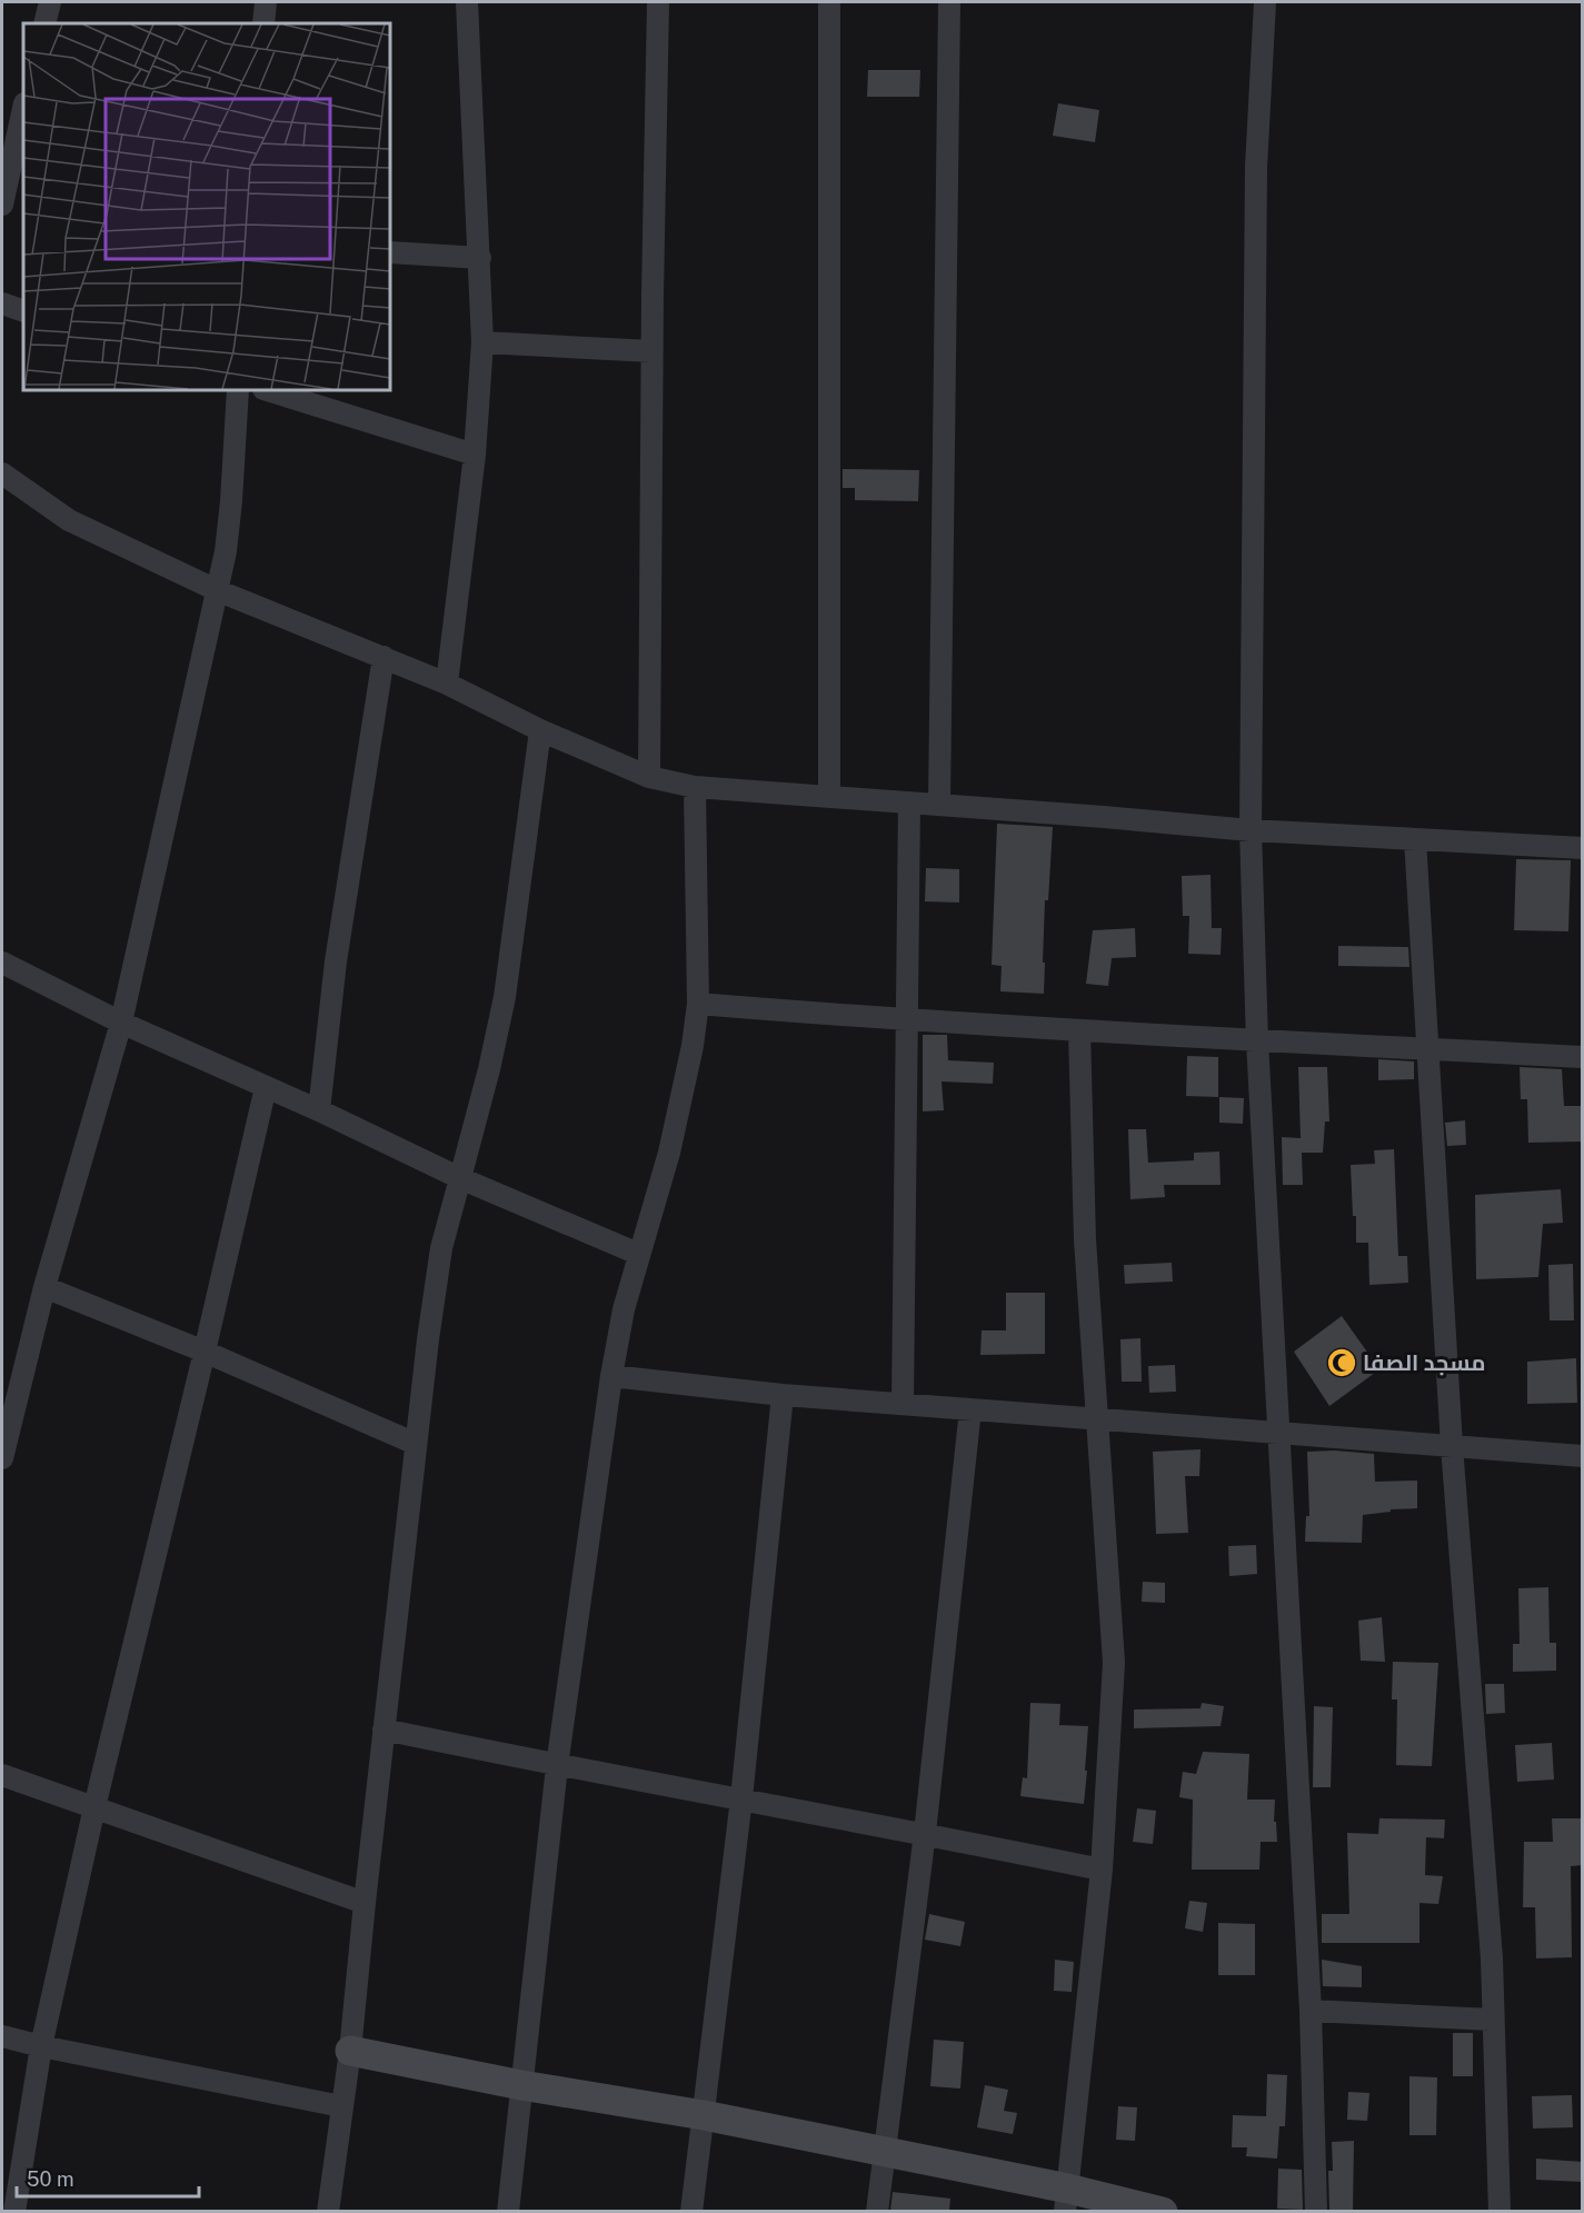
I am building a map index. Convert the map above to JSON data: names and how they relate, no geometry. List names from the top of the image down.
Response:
{
  "places": {
    "mosque": ["مسجد الصفا"]
  },
  "scale_bar": "50 m"
}
